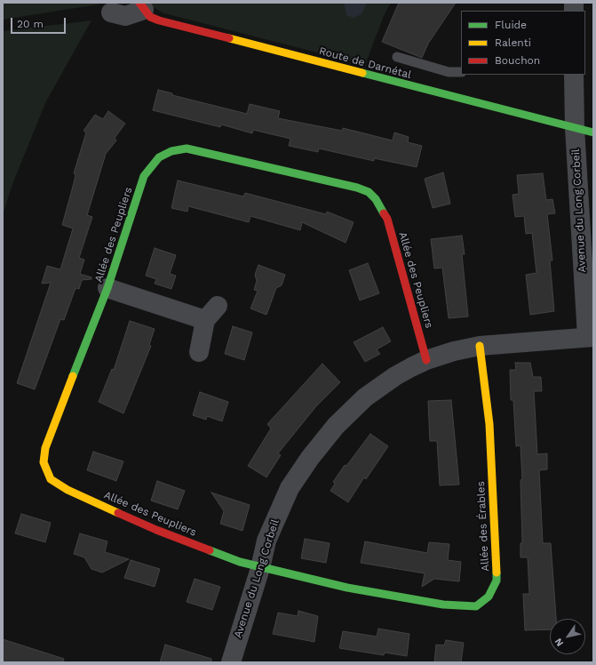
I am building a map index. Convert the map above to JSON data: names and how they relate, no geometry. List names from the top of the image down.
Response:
{
  "streets": {
    "street": [
      "Route de Darnétal",
      "Avenue du Long Corbeil",
      "Allée des Peupliers",
      "Allée des Érables"
    ]
  },
  "crossings": [
    ["Route de Darnétal", "Avenue du Long Corbeil"],
    ["Avenue du Long Corbeil", "Allée des Peupliers"],
    ["Avenue du Long Corbeil", "Allée des Érables"],
    ["Allée des Peupliers", "Allée des Érables"]
  ],
  "legend": ["Fluide", "Ralenti", "Bouchon"],
  "scale_bar": "20 m",
  "north": "bottom left"
}
